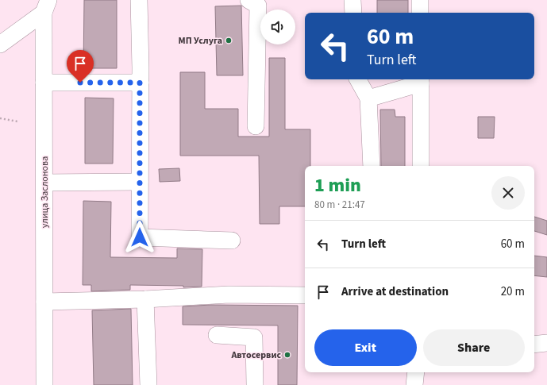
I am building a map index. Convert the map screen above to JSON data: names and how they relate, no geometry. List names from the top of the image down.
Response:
{
  "streets": {
    "street": ["улица Заслонова"]
  },
  "places": ["МП Услуга", "Автосервис"],
  "page": {
    "turn": ["60 m", "Turn left"],
    "heading": ["1 min", "80 m · 21:47"],
    "list": [
      {
        "name": "Turn left",
        "value": "60 m"
      },
      {
        "name": "Arrive at destination",
        "value": "20 m"
      }
    ],
    "buttons": ["Exit", "Share"]
  }
}
